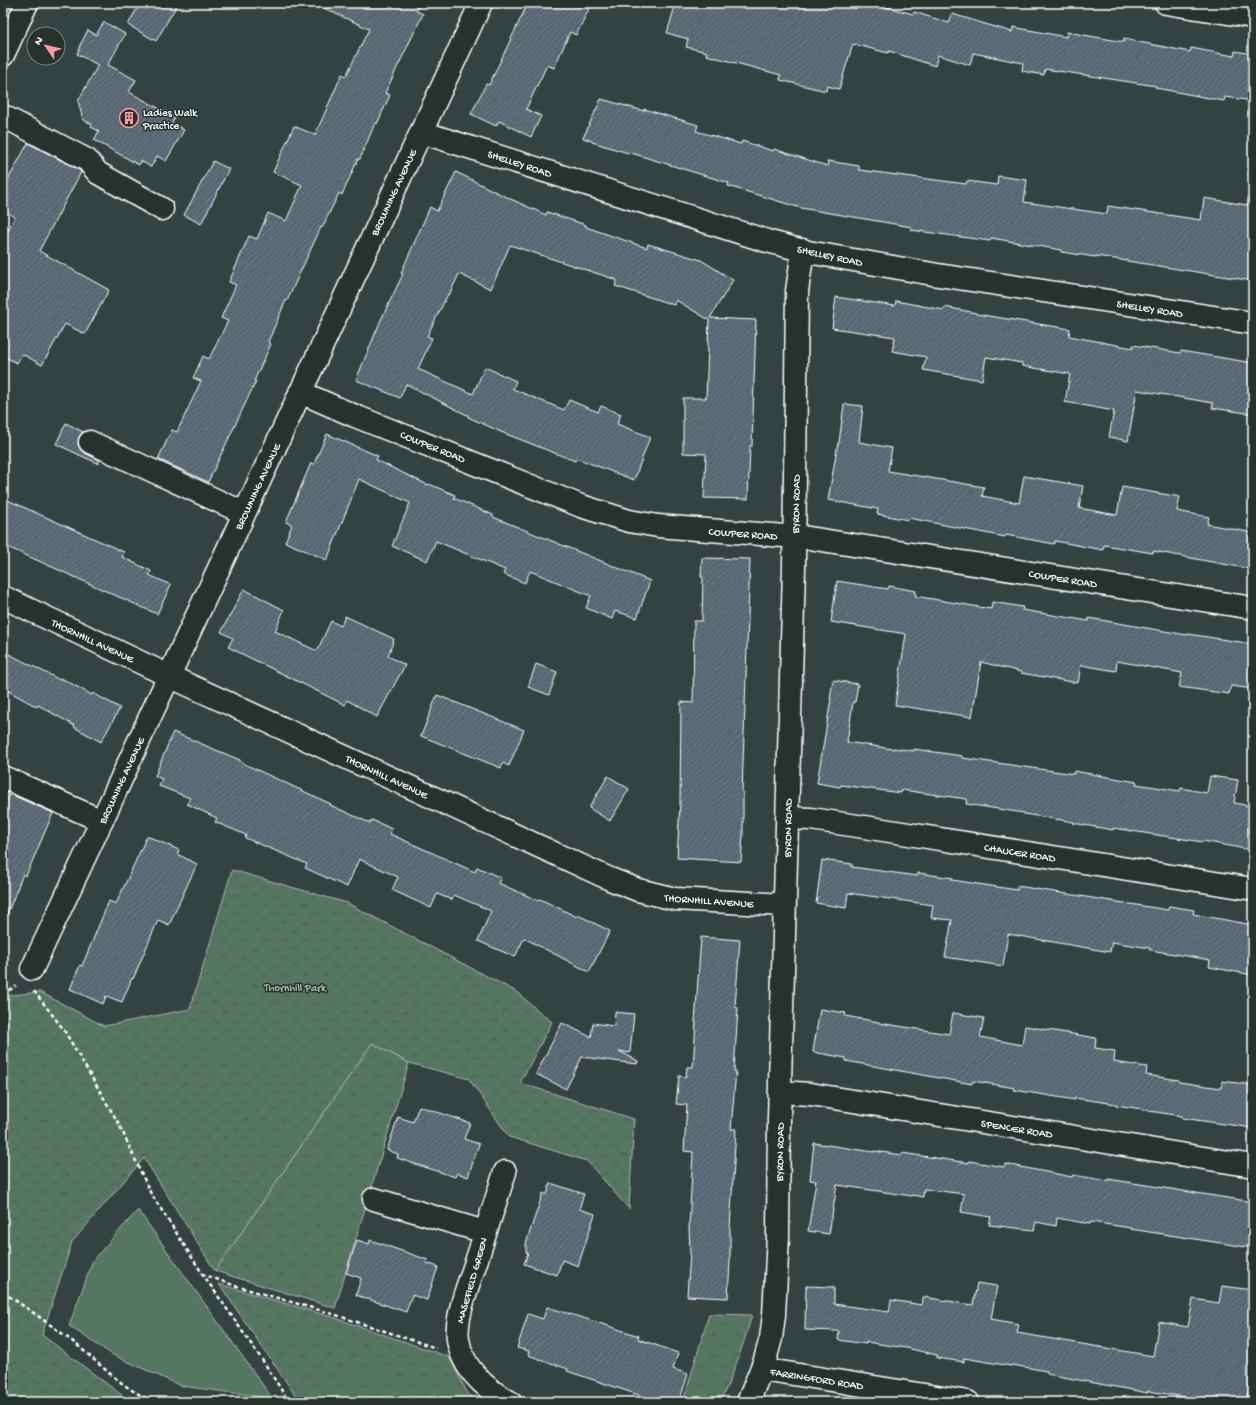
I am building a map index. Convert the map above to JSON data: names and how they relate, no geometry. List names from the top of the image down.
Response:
{
  "streets": {
    "street": [
      "SHELLEY ROAD",
      "BROWNING AVENUE",
      "COWPER ROAD",
      "BYRON ROAD",
      "THORNHILL AVENUE",
      "CHAUCER ROAD",
      "SPENCER ROAD",
      "MASEFIELD GREEN",
      "FARRINGFORD ROAD"
    ]
  },
  "crossings": [
    ["SHELLEY ROAD", "BROWNING AVENUE"],
    ["SHELLEY ROAD", "BYRON ROAD"],
    ["BROWNING AVENUE", "COWPER ROAD"],
    ["BROWNING AVENUE", "THORNHILL AVENUE"],
    ["COWPER ROAD", "BYRON ROAD"],
    ["BYRON ROAD", "THORNHILL AVENUE"],
    ["BYRON ROAD", "CHAUCER ROAD"],
    ["BYRON ROAD", "SPENCER ROAD"],
    ["BYRON ROAD", "FARRINGFORD ROAD"]
  ],
  "parks": ["Thornhill Park"],
  "places": {
    "building": ["Ladies Walk Practice"]
  },
  "north": "top left"
}
